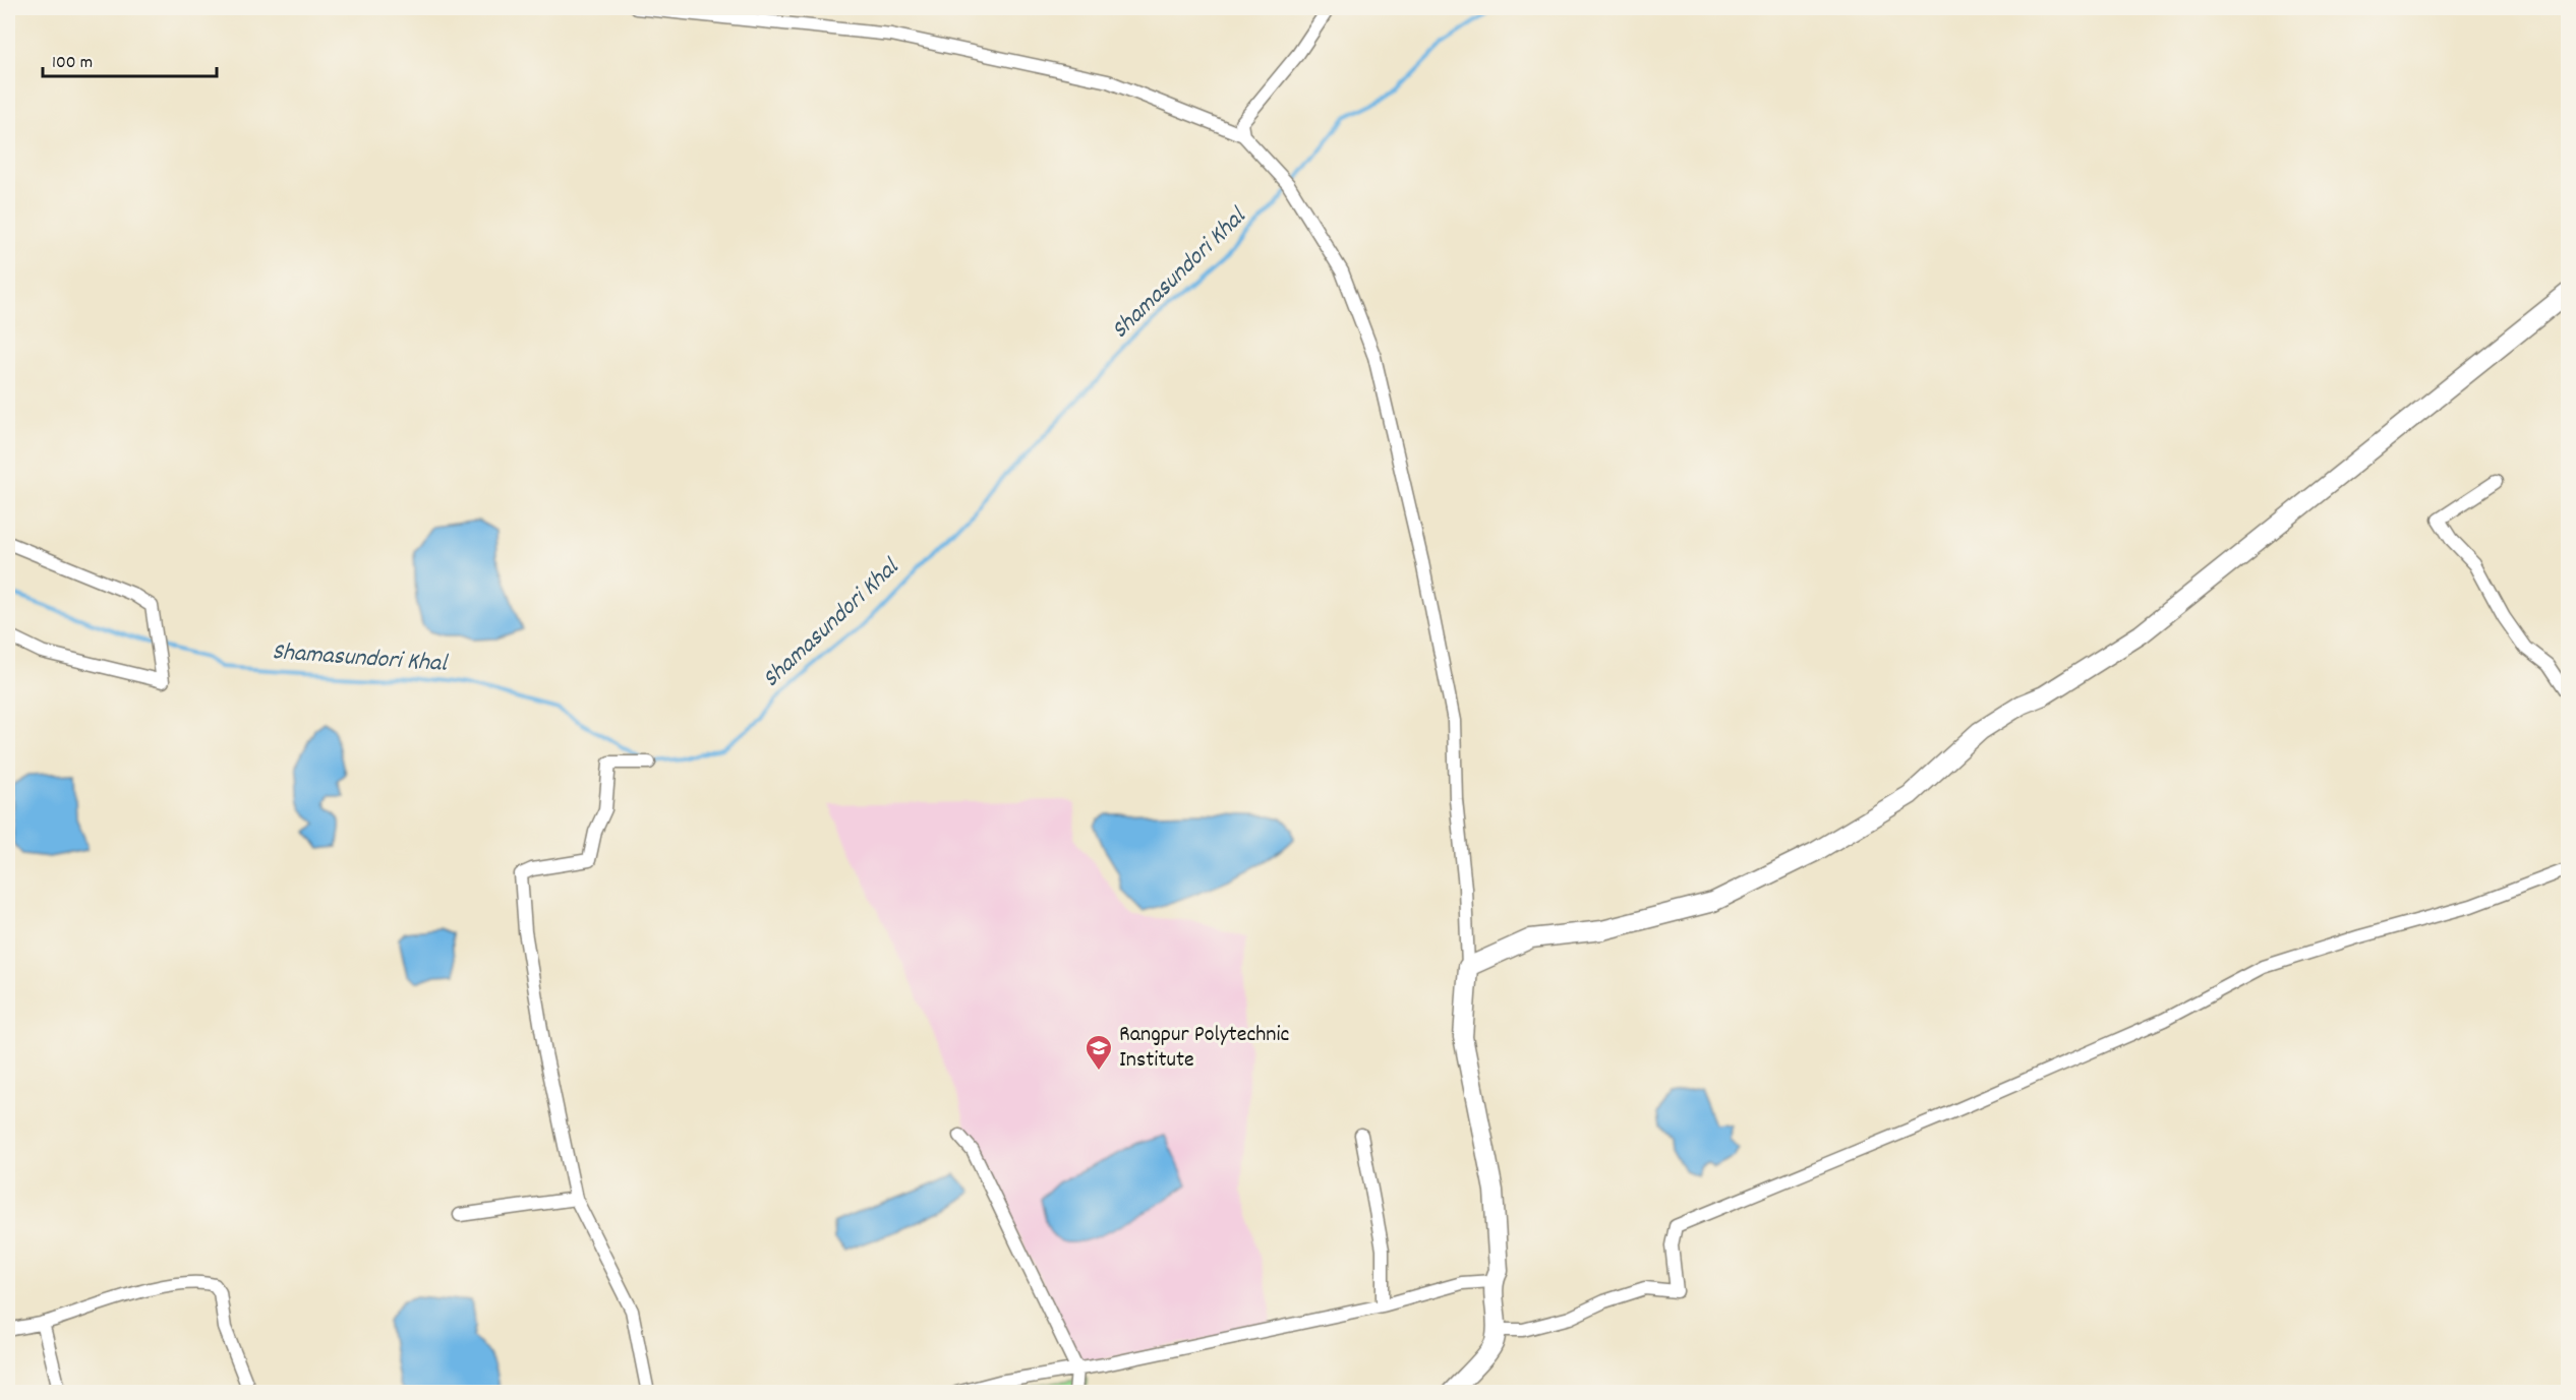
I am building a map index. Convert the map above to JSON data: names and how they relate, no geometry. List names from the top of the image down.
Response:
{
  "water": ["Shamasundori Khal"],
  "places": {
    "school or university": ["Rangpur Polytechnic Institute"]
  },
  "scale_bar": "100 m"
}
